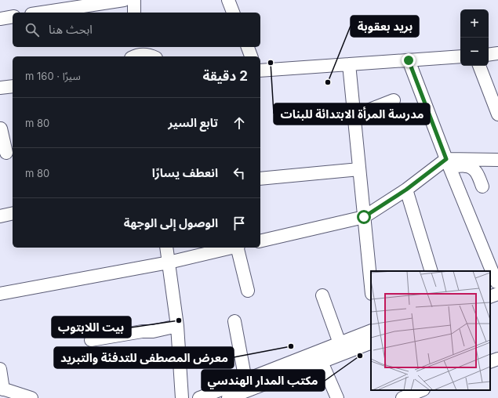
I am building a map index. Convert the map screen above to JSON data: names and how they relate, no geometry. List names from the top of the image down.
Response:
{
  "places": [
    "مدرسة المرأة الابتدائة للبنات",
    "بريد بعقوبة",
    "بيت اللابتوب",
    "معرض المصطفى للتدفئة والتبريد",
    "مكتب المدار الهندسي"
  ],
  "page": {
    "map_buttons": ["+", "−"],
    "search": "ابحث هنا",
    "heading": ["2 دقيقة", "سيرًا · 160 m"],
    "list": [
      ["تابع السير", "80 m"],
      ["انعطف يسارًا", "80 m"],
      "الوصول إلى الوجهة"
    ]
  }
}
